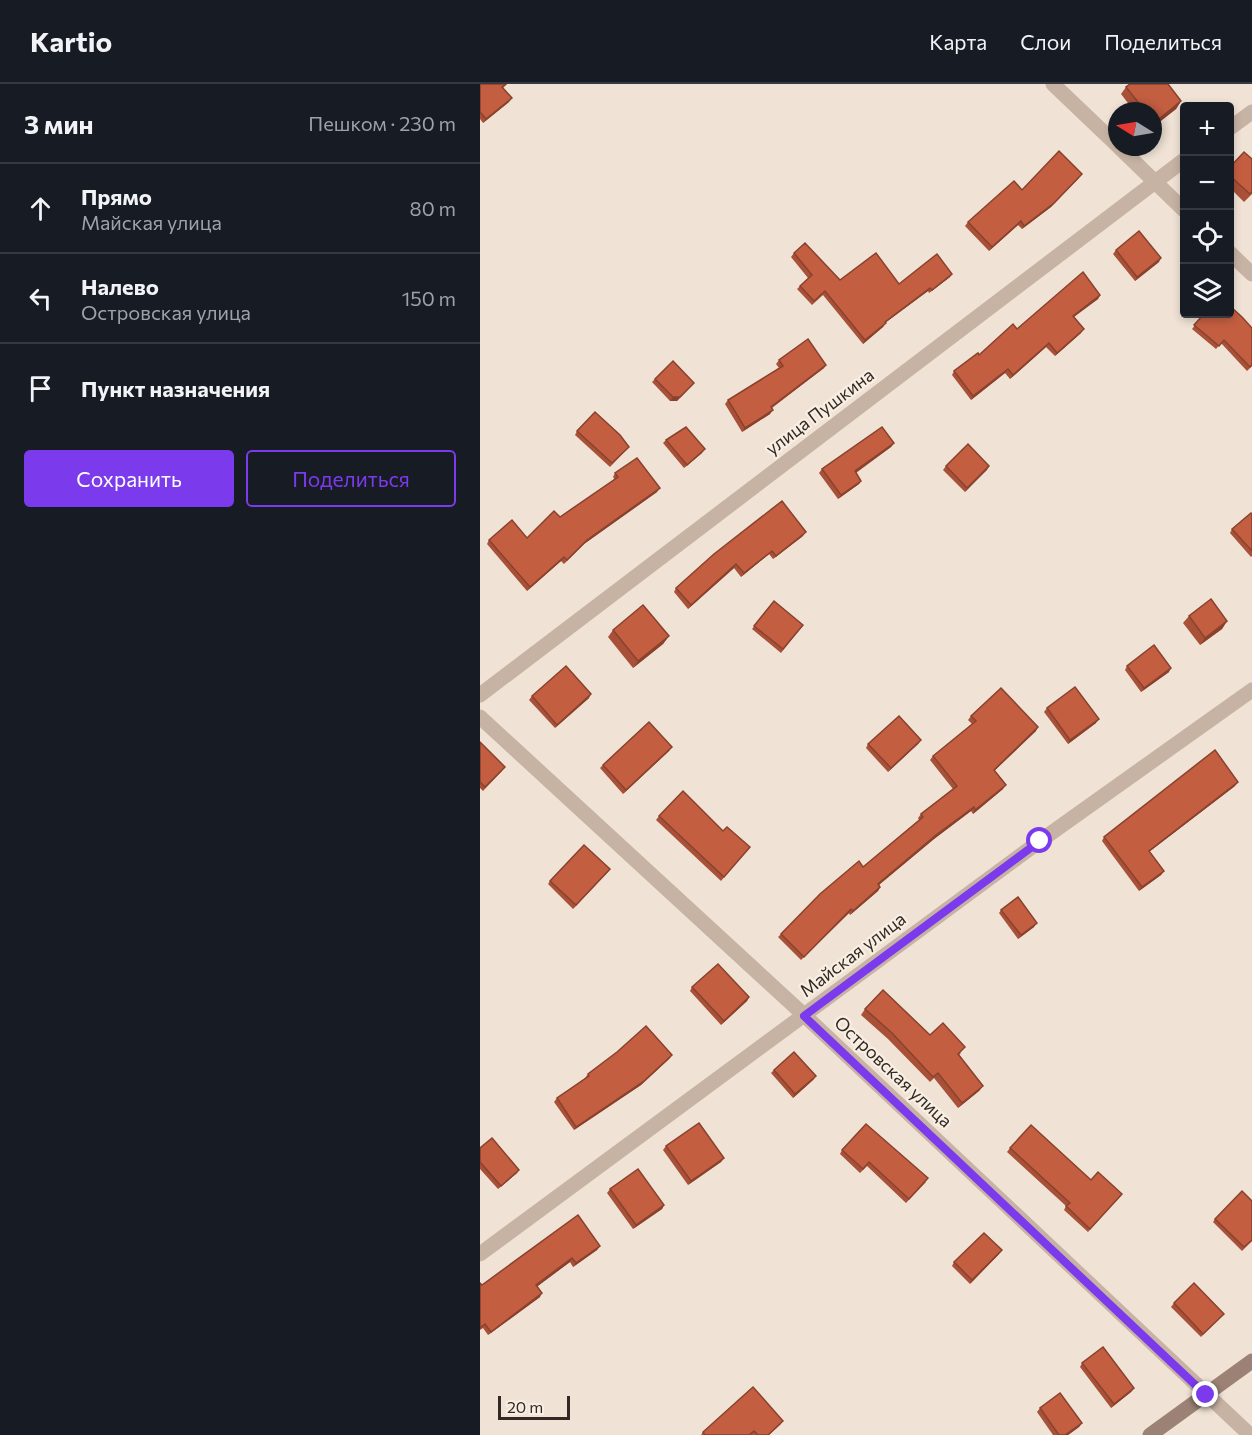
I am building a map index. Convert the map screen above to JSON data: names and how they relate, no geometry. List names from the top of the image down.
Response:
{
  "streets": {
    "street": ["улица Пушкина", "Майская улица", "Островская улица"]
  },
  "crossings": [
    ["Майская улица", "Островская улица"]
  ],
  "scale_bar": "20 m",
  "north": "left",
  "page": {
    "header": "Kartio",
    "nav": ["Карта", "Слои", "Поделиться"],
    "heading": ["3 мин", "Пешком · 230 m"],
    "map_buttons": ["+", "−"],
    "list": [
      ["Прямо", "Майская улица", "80 m"],
      ["Налево", "Островская улица", "150 m"],
      "Пункт назначения"
    ],
    "buttons": ["Сохранить", "Поделиться"],
    "scale": "20 m"
  }
}
